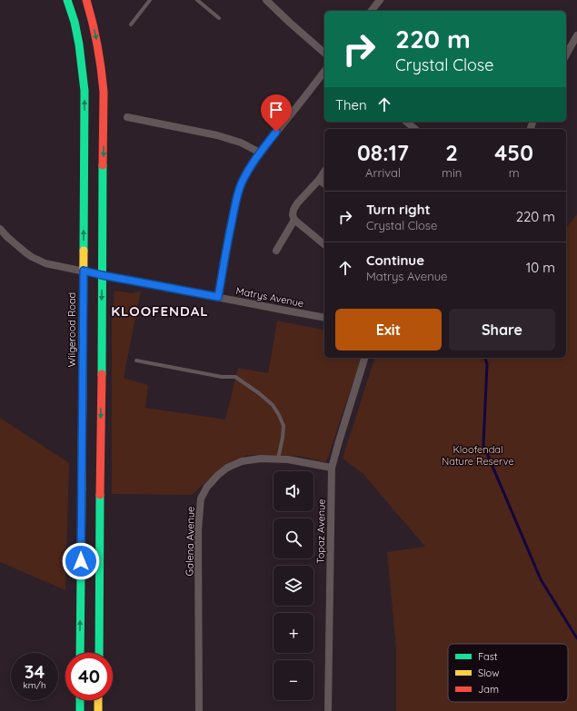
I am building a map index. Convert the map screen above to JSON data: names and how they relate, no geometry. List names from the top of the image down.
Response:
{
  "streets": {
    "street": [
      "Matrys Avenue",
      "Wilgerood Road",
      "Topaz Avenue",
      "Galena Avenue"
    ]
  },
  "crossings": [
    ["Matrys Avenue", "Wilgerood Road"],
    ["Topaz Avenue", "Galena Avenue"]
  ],
  "districts": ["KLOOFENDAL"],
  "parks": ["Kloofendal Nature Reserve"],
  "legend": ["Fast", "Slow", "Jam"],
  "page": {
    "turn": ["220 m", "Crystal Close"],
    "then": "Then",
    "eta": [
      "08:17",
      "Arrival",
      "2",
      "min",
      "450",
      "m"
    ],
    "list": [
      {
        "name": "Turn right",
        "note": "Crystal Close",
        "value": "220 m"
      },
      {
        "name": "Continue",
        "note": "Matrys Avenue",
        "value": "10 m"
      }
    ],
    "buttons": ["Exit", "Share"],
    "map_buttons": ["+", "−"],
    "speed": "34 km/h",
    "limit": "40"
  }
}
